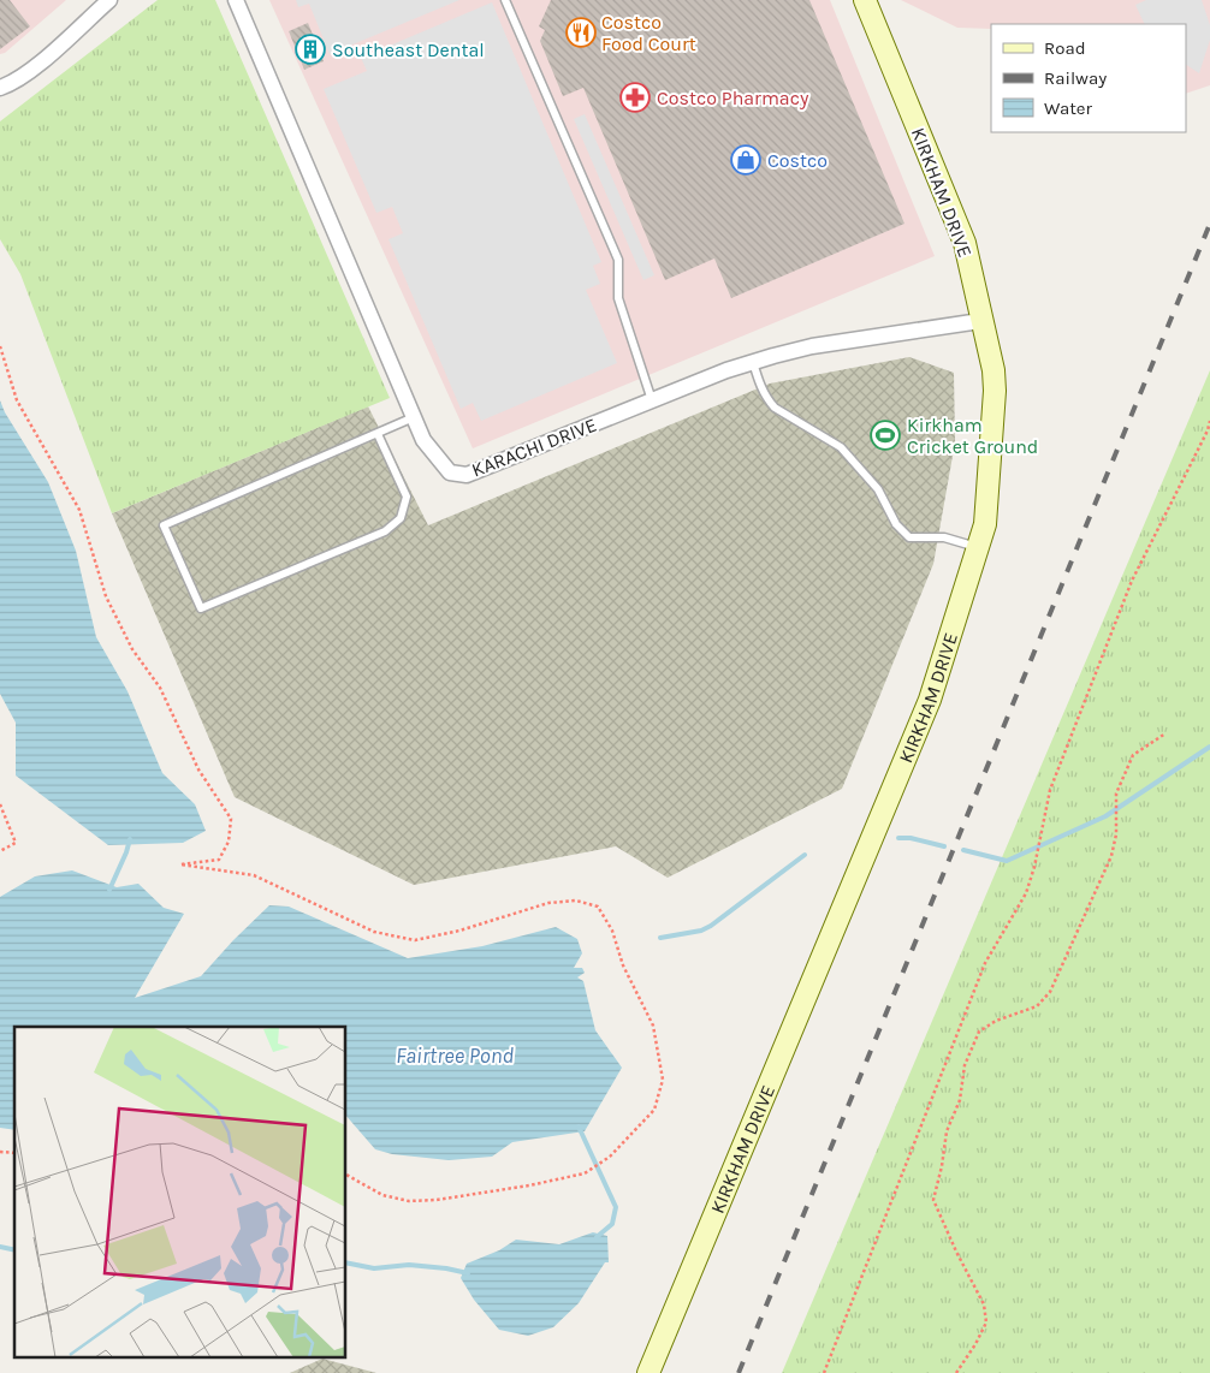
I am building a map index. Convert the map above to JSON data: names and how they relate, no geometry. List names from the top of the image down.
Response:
{
  "streets": {
    "street": ["KIRKHAM DRIVE", "KARACHI DRIVE"]
  },
  "crossings": [
    ["KIRKHAM DRIVE", "KARACHI DRIVE"]
  ],
  "water": ["Fairtree Pond"],
  "places": {
    "restaurant": ["Costco Food Court"],
    "building": ["Southeast Dental"],
    "pharmacy": ["Costco Pharmacy"],
    "shop": ["Costco"],
    "sports": ["Kirkham Cricket Ground"]
  },
  "legend": ["Road", "Railway", "Water"]
}
